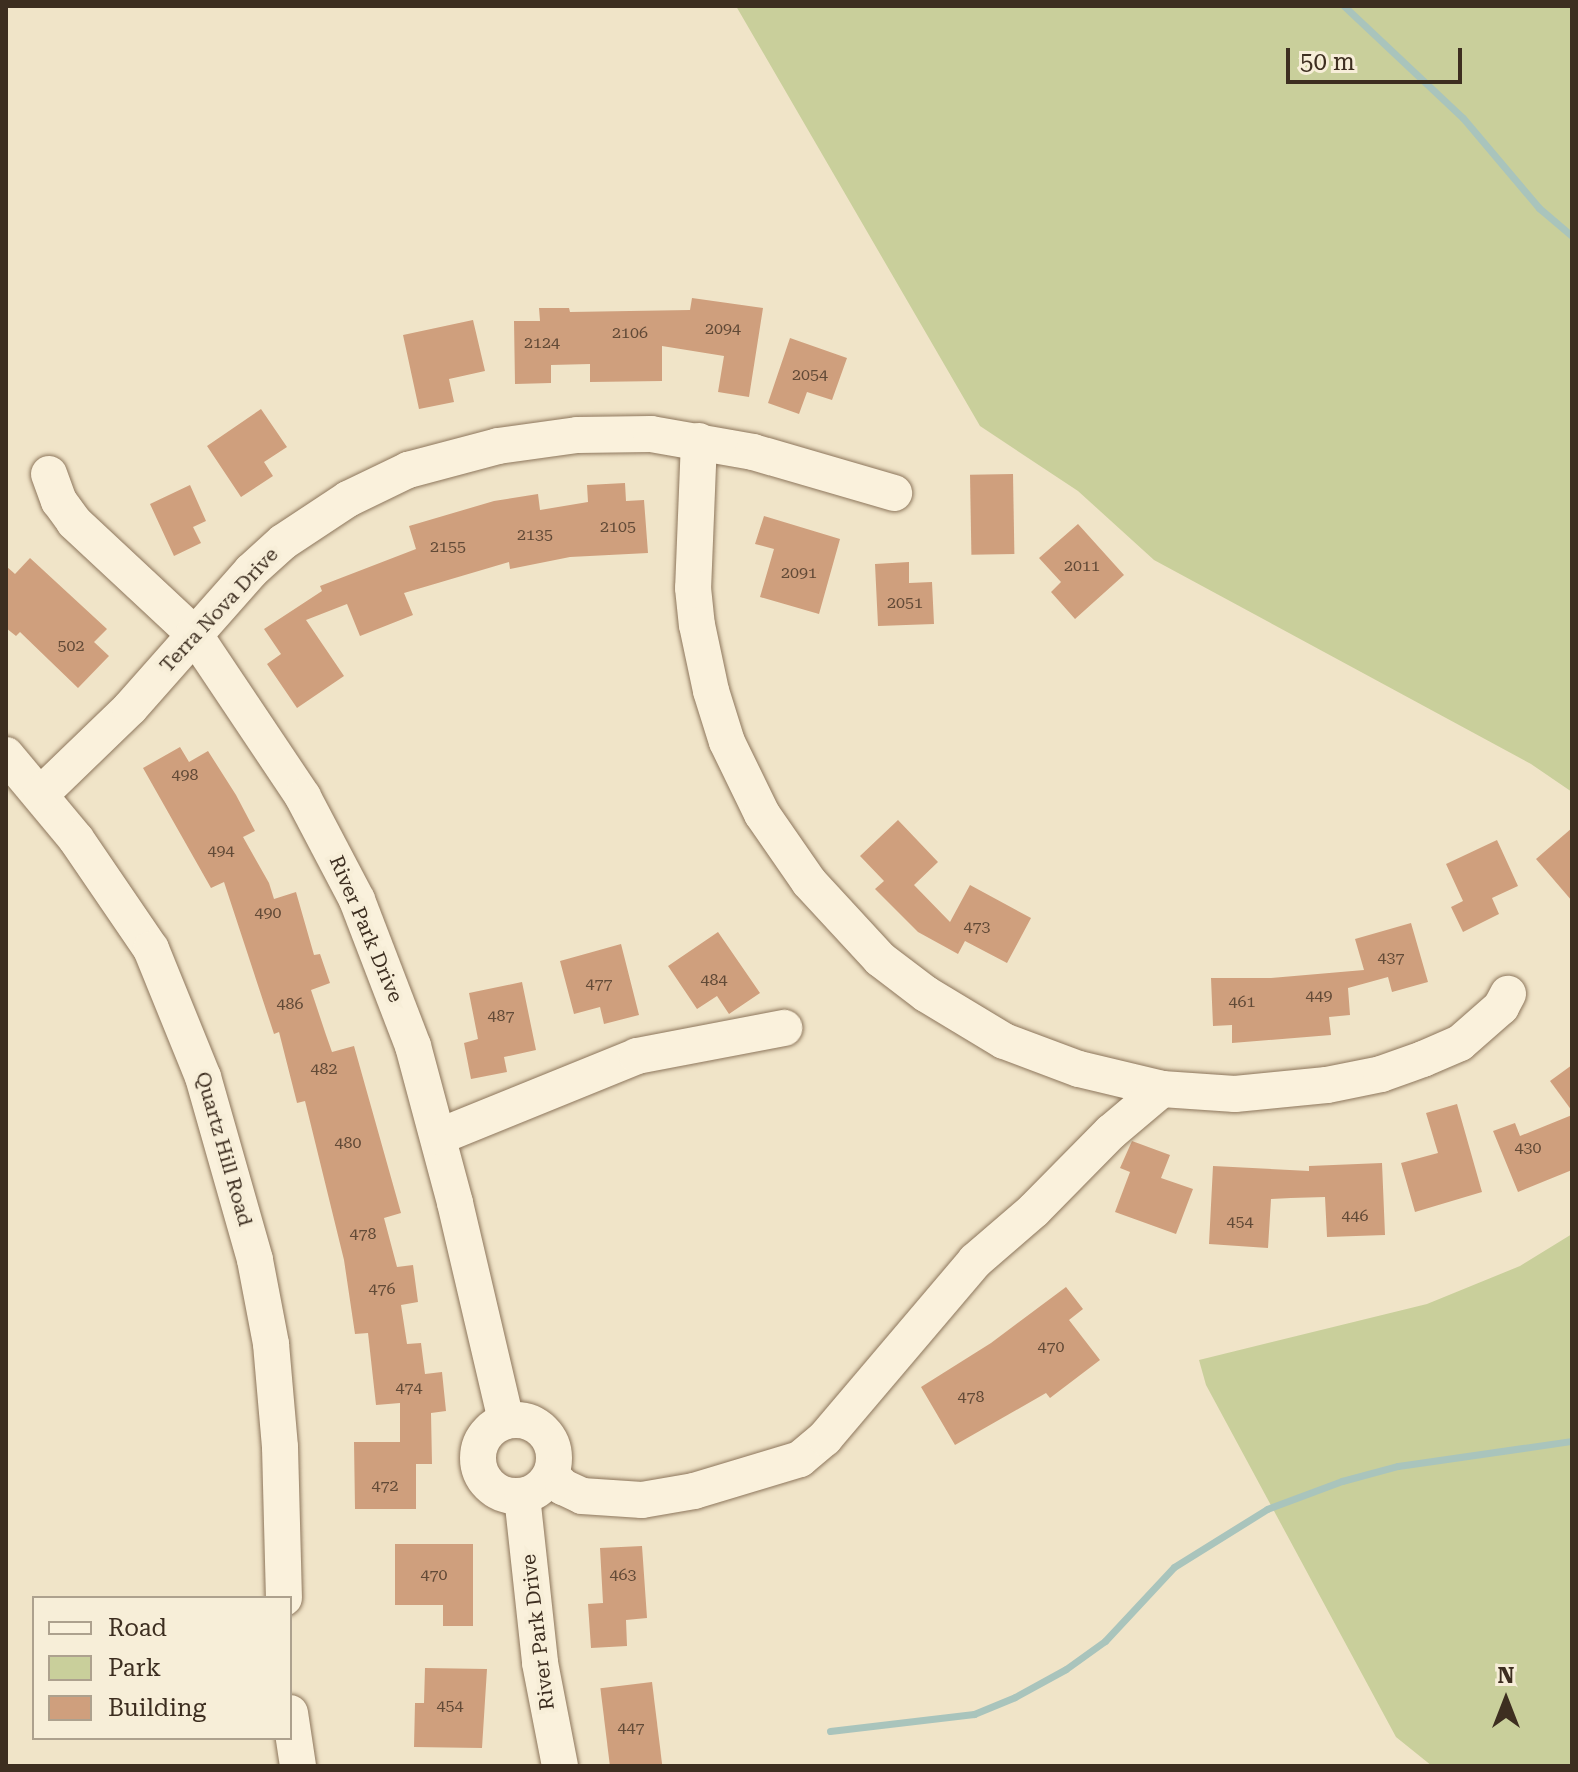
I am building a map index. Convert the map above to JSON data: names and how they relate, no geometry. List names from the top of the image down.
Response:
{
  "streets": {
    "street": ["Terra Nova Drive", "River Park Drive", "Quartz Hill Road"]
  },
  "crossings": [
    ["Terra Nova Drive", "River Park Drive"],
    ["Terra Nova Drive", "Quartz Hill Road"]
  ],
  "house_numbers": [
    "2094",
    "2106",
    "2124",
    "2054",
    "2105",
    "2135",
    "2155",
    "2011",
    "2091",
    "2051",
    "502",
    "498",
    "494",
    "490",
    "473",
    "437",
    "484",
    "477",
    "449",
    "461",
    "486",
    "487",
    "482",
    "480",
    "430",
    "446",
    "454",
    "478",
    "476",
    "470",
    "474",
    "478",
    "472",
    "470",
    "463",
    "454",
    "447"
  ],
  "legend": ["Road", "Park", "Building"],
  "scale_bar": "50 m",
  "north": "top"
}
